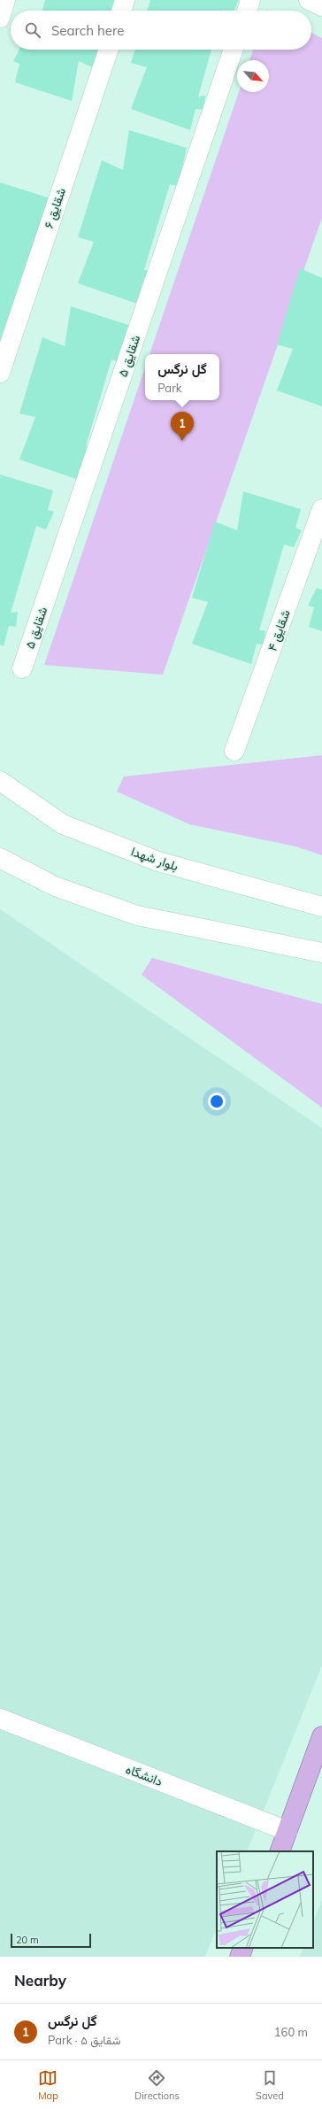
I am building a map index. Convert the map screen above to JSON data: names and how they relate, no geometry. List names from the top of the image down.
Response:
{
  "streets": {
    "street": [
      "شقایق ۶",
      "شقایق ۵",
      "شقایق ۴",
      "بلوار شهدا",
      "دانشگاه"
    ]
  },
  "scale_bar": "20 m",
  "north": "bottom right",
  "page": {
    "search": "Search here",
    "popup": ["گل نرگس", "Park"],
    "pins": "1",
    "scale": "20 m",
    "heading": "Nearby",
    "list": [
      {
        "mark": "1",
        "name": "گل نرگس",
        "note": "Park · شقایق ۵",
        "value": "160 m"
      }
    ],
    "nav": ["Map", "Directions", "Saved"]
  }
}
